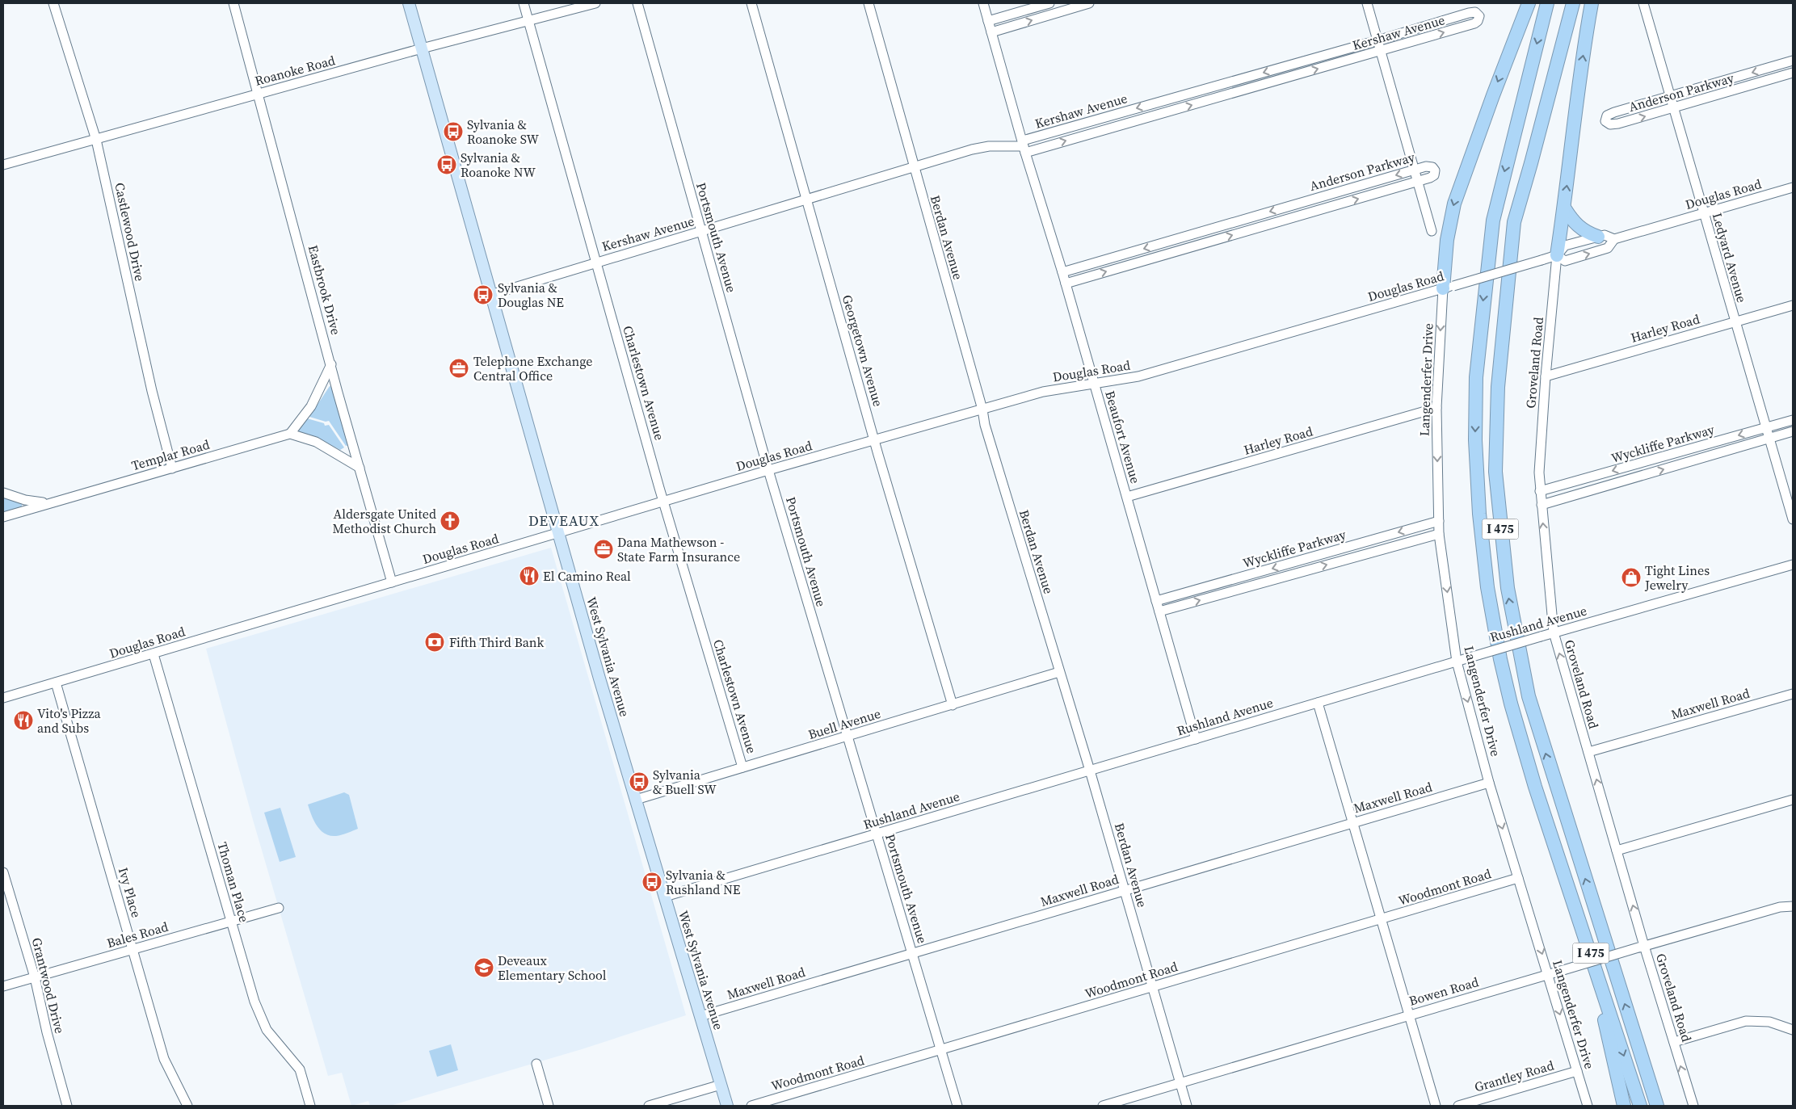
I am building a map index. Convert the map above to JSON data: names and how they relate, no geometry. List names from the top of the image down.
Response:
{
  "streets": {
    "highway": ["I 475"],
    "main road": ["West Sylvania Avenue"],
    "street": [
      "Kershaw Avenue",
      "Roanoke Road",
      "Anderson Parkway",
      "Douglas Road",
      "Castlewood Drive",
      "Portsmouth Avenue",
      "Berdan Avenue",
      "Ledyard Avenue",
      "Eastbrook Drive",
      "Harley Road",
      "Georgetown Avenue",
      "Groveland Road",
      "Langenderfer Drive",
      "Charlestown Avenue",
      "Beaufort Avenue",
      "Wyckliffe Parkway",
      "Templar Road",
      "Rushland Avenue",
      "Maxwell Road",
      "Buell Avenue",
      "Thoman Place",
      "Woodmont Road",
      "Ivy Place",
      "Bales Road",
      "Grantwood Drive",
      "Bowen Road",
      "Grantley Road"
    ]
  },
  "crossings": [
    ["Kershaw Avenue", "Portsmouth Avenue"],
    ["Kershaw Avenue", "Berdan Avenue"],
    ["Kershaw Avenue", "Georgetown Avenue"],
    ["Kershaw Avenue", "Charlestown Avenue"],
    ["Kershaw Avenue", "Beaufort Avenue"],
    ["Kershaw Avenue", "West Sylvania Avenue"],
    ["Roanoke Road", "Castlewood Drive"],
    ["Roanoke Road", "Eastbrook Drive"],
    ["Roanoke Road", "Charlestown Avenue"],
    ["Roanoke Road", "West Sylvania Avenue"],
    ["Anderson Parkway", "Ledyard Avenue"],
    ["Anderson Parkway", "Beaufort Avenue"],
    ["Douglas Road", "Portsmouth Avenue"],
    ["Douglas Road", "Berdan Avenue"],
    ["Douglas Road", "Ledyard Avenue"],
    ["Douglas Road", "Eastbrook Drive"],
    ["Douglas Road", "Georgetown Avenue"],
    ["Douglas Road", "Groveland Road"],
    ["Douglas Road", "Langenderfer Drive"],
    ["Douglas Road", "Charlestown Avenue"],
    ["Douglas Road", "Beaufort Avenue"],
    ["Douglas Road", "West Sylvania Avenue"],
    ["Douglas Road", "Thoman Place"],
    ["Douglas Road", "Ivy Place"],
    ["Castlewood Drive", "Templar Road"],
    ["Portsmouth Avenue", "Rushland Avenue"],
    ["Portsmouth Avenue", "Maxwell Road"],
    ["Portsmouth Avenue", "Buell Avenue"],
    ["Portsmouth Avenue", "Woodmont Road"],
    ["Berdan Avenue", "Rushland Avenue"],
    ["Berdan Avenue", "Maxwell Road"],
    ["Berdan Avenue", "Buell Avenue"],
    ["Berdan Avenue", "Woodmont Road"],
    ["Berdan Avenue", "Bowen Road"],
    ["Ledyard Avenue", "Harley Road"],
    ["Ledyard Avenue", "Wyckliffe Parkway"],
    ["Harley Road", "Groveland Road"],
    ["Harley Road", "Langenderfer Drive"],
    ["Harley Road", "Beaufort Avenue"],
    ["Georgetown Avenue", "Buell Avenue"],
    ["Groveland Road", "Wyckliffe Parkway"],
    ["Groveland Road", "Rushland Avenue"],
    ["Groveland Road", "Maxwell Road"],
    ["Groveland Road", "Bowen Road"],
    ["Langenderfer Drive", "Wyckliffe Parkway"],
    ["Langenderfer Drive", "Rushland Avenue"],
    ["Langenderfer Drive", "Maxwell Road"],
    ["Langenderfer Drive", "Woodmont Road"],
    ["Langenderfer Drive", "Bowen Road"],
    ["Langenderfer Drive", "Grantley Road"],
    ["Charlestown Avenue", "Buell Avenue"],
    ["Beaufort Avenue", "Wyckliffe Parkway"],
    ["Beaufort Avenue", "Rushland Avenue"],
    ["Rushland Avenue", "West Sylvania Avenue"],
    ["West Sylvania Avenue", "Maxwell Road"],
    ["West Sylvania Avenue", "Buell Avenue"],
    ["Thoman Place", "Bales Road"],
    ["Ivy Place", "Bales Road"],
    ["Bales Road", "Grantwood Drive"]
  ],
  "one_way": ["Groveland Road", "Langenderfer Drive"],
  "districts": ["DEVEAUX"],
  "places": {
    "bus stop": [
      "Sylvania & Roanoke SW",
      "Sylvania & Roanoke NW",
      "Sylvania & Douglas NE",
      "Sylvania & Buell SW",
      "Sylvania & Rushland NE"
    ],
    "office": ["Telephone Exchange Central Office", "Dana Mathewson - State Farm Insurance"],
    "church": ["Aldersgate United Methodist Church"],
    "restaurant": ["El Camino Real", "Vito's Pizza and Subs"],
    "shop": ["Tight Lines Jewelry"],
    "bank": ["Fifth Third Bank"],
    "school or university": ["Deveaux Elementary School"]
  }
}
